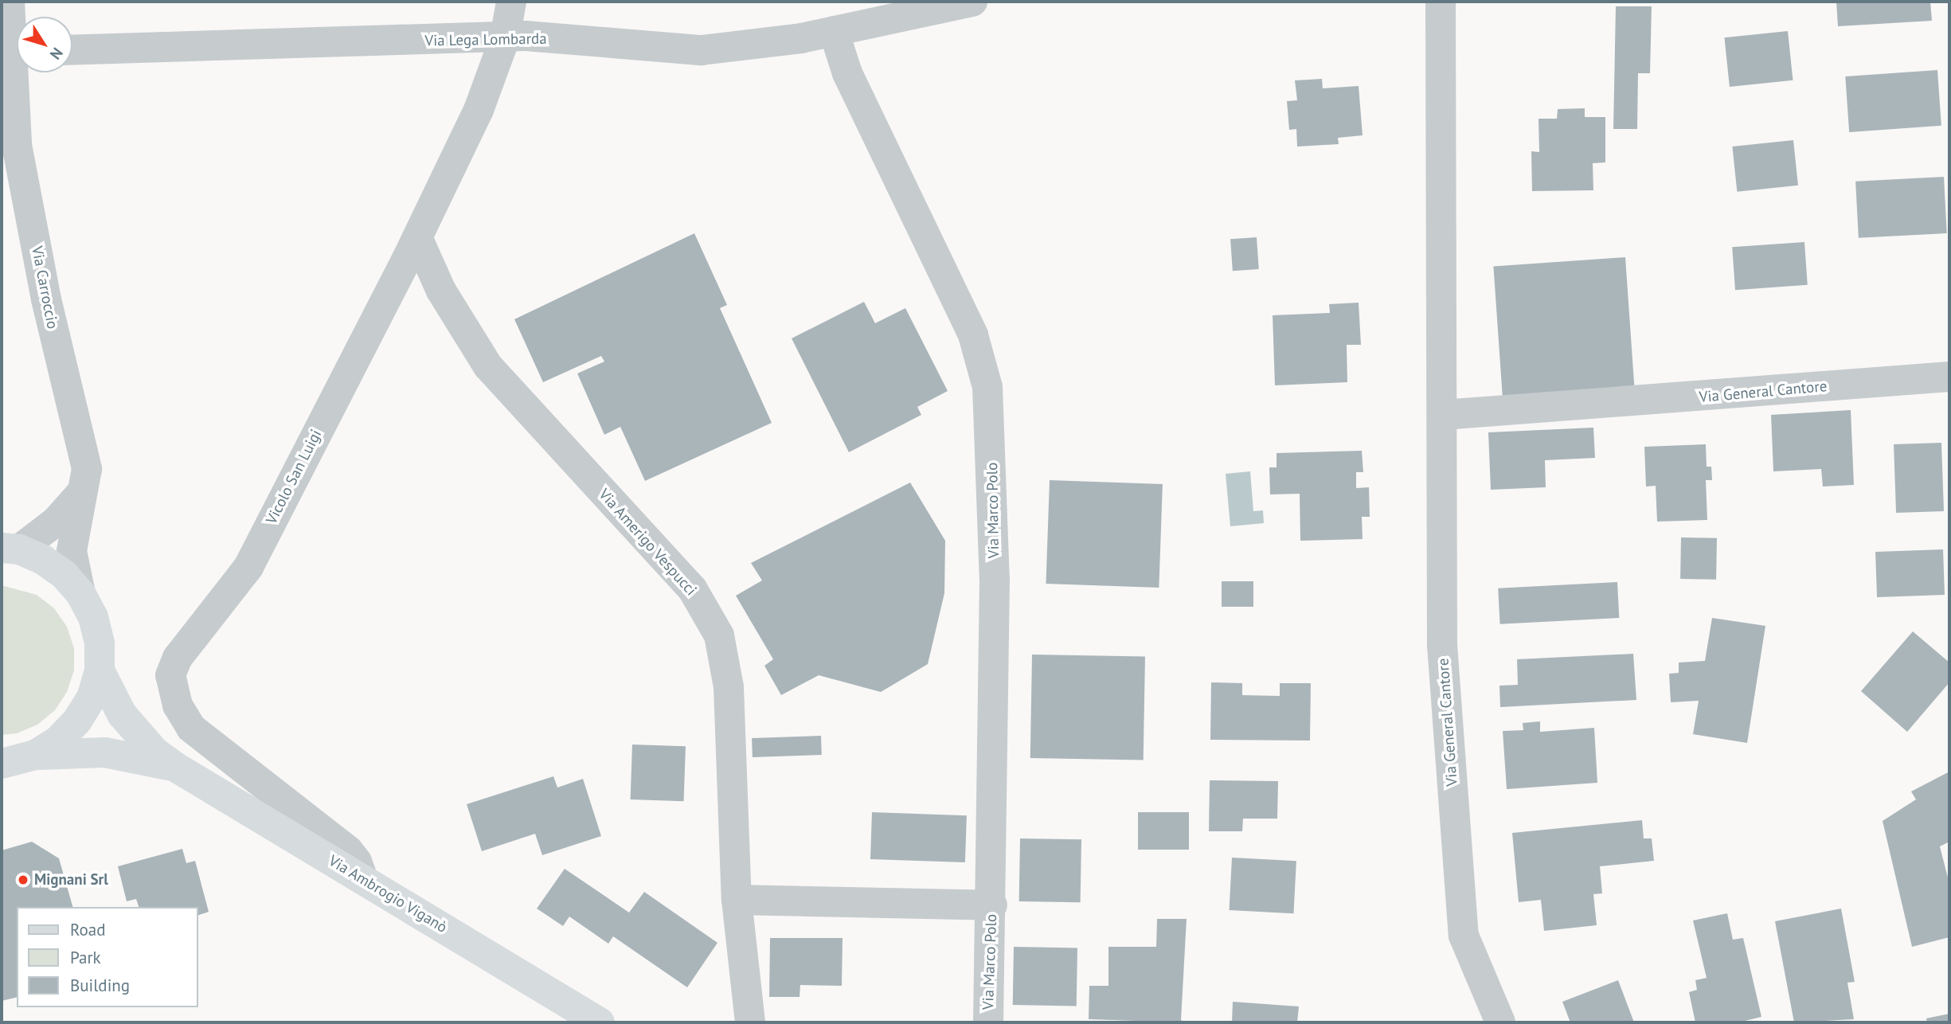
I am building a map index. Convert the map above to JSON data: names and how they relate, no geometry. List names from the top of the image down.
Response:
{
  "streets": {
    "main road": ["Via Ambrogio Viganò"],
    "street": [
      "Via Lega Lombarda",
      "Via Carroccio",
      "Via General Cantore",
      "Vicolo San Luigi",
      "Via Marco Polo",
      "Via Amerigo Vespucci"
    ]
  },
  "crossings": [
    ["Via Lega Lombarda", "Vicolo San Luigi"],
    ["Via Lega Lombarda", "Via Marco Polo"],
    ["Via Carroccio", "Via Ambrogio Viganò"],
    ["Vicolo San Luigi", "Via Amerigo Vespucci"],
    ["Vicolo San Luigi", "Via Ambrogio Viganò"]
  ],
  "places": ["Mignani Srl"],
  "legend": ["Road", "Park", "Building"],
  "north": "bottom right"
}
